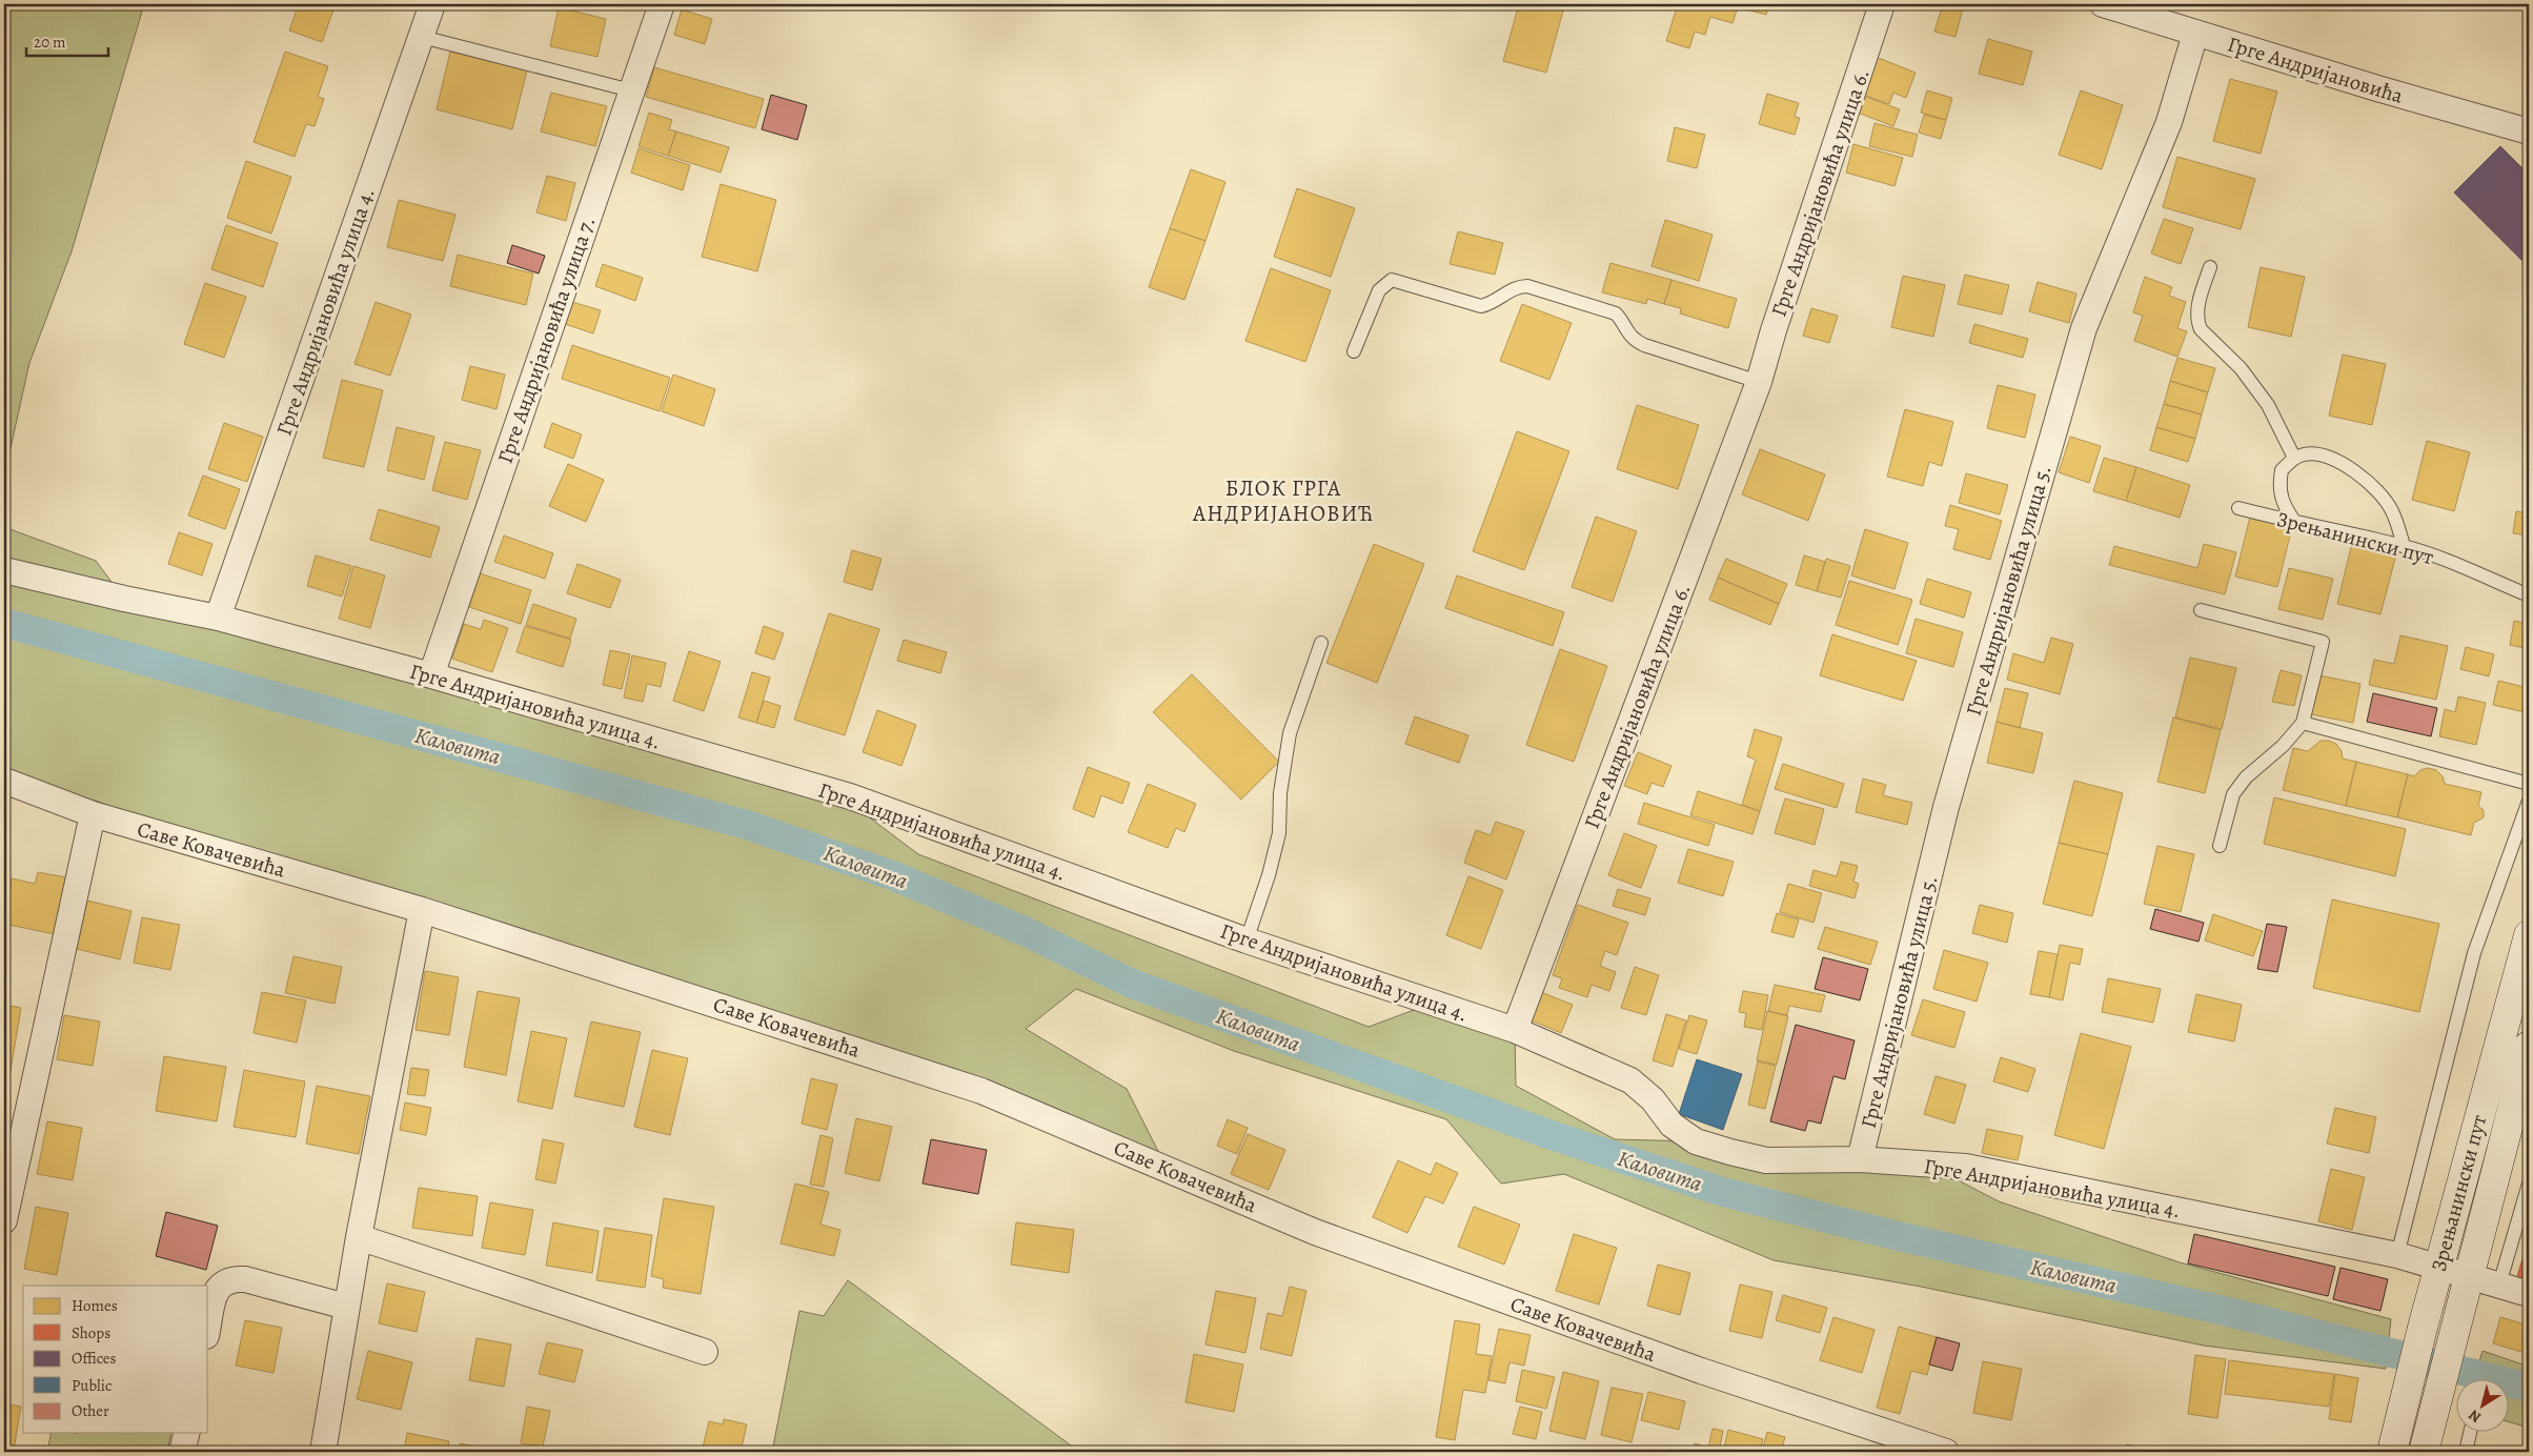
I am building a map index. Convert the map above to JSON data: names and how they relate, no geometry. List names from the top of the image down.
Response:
{
  "streets": {
    "main road": ["Зрењанински пут"],
    "street": [
      "Грге Андријановића",
      "Грге Андријановића улица 6.",
      "Грге Андријановића улица 4.",
      "Грге Андријановића улица 7.",
      "Грге Андријановића улица 5.",
      "Саве Ковачевића"
    ]
  },
  "crossings": [
    ["Грге Андријановића", "Грге Андријановића улица 5."],
    ["Грге Андријановића улица 6.", "Грге Андријановића улица 4."],
    ["Грге Андријановића улица 4.", "Грге Андријановића улица 7."],
    ["Грге Андријановића улица 4.", "Зрењанински пут"],
    ["Грге Андријановића улица 4.", "Грге Андријановића улица 5."]
  ],
  "districts": ["БЛОК ГРГА АНДРИЈАНОВИЋ"],
  "water": ["Каловита"],
  "legend": [
    "Homes",
    "Shops",
    "Offices",
    "Public",
    "Other"
  ],
  "scale_bar": "20 m",
  "north": "bottom left"
}
